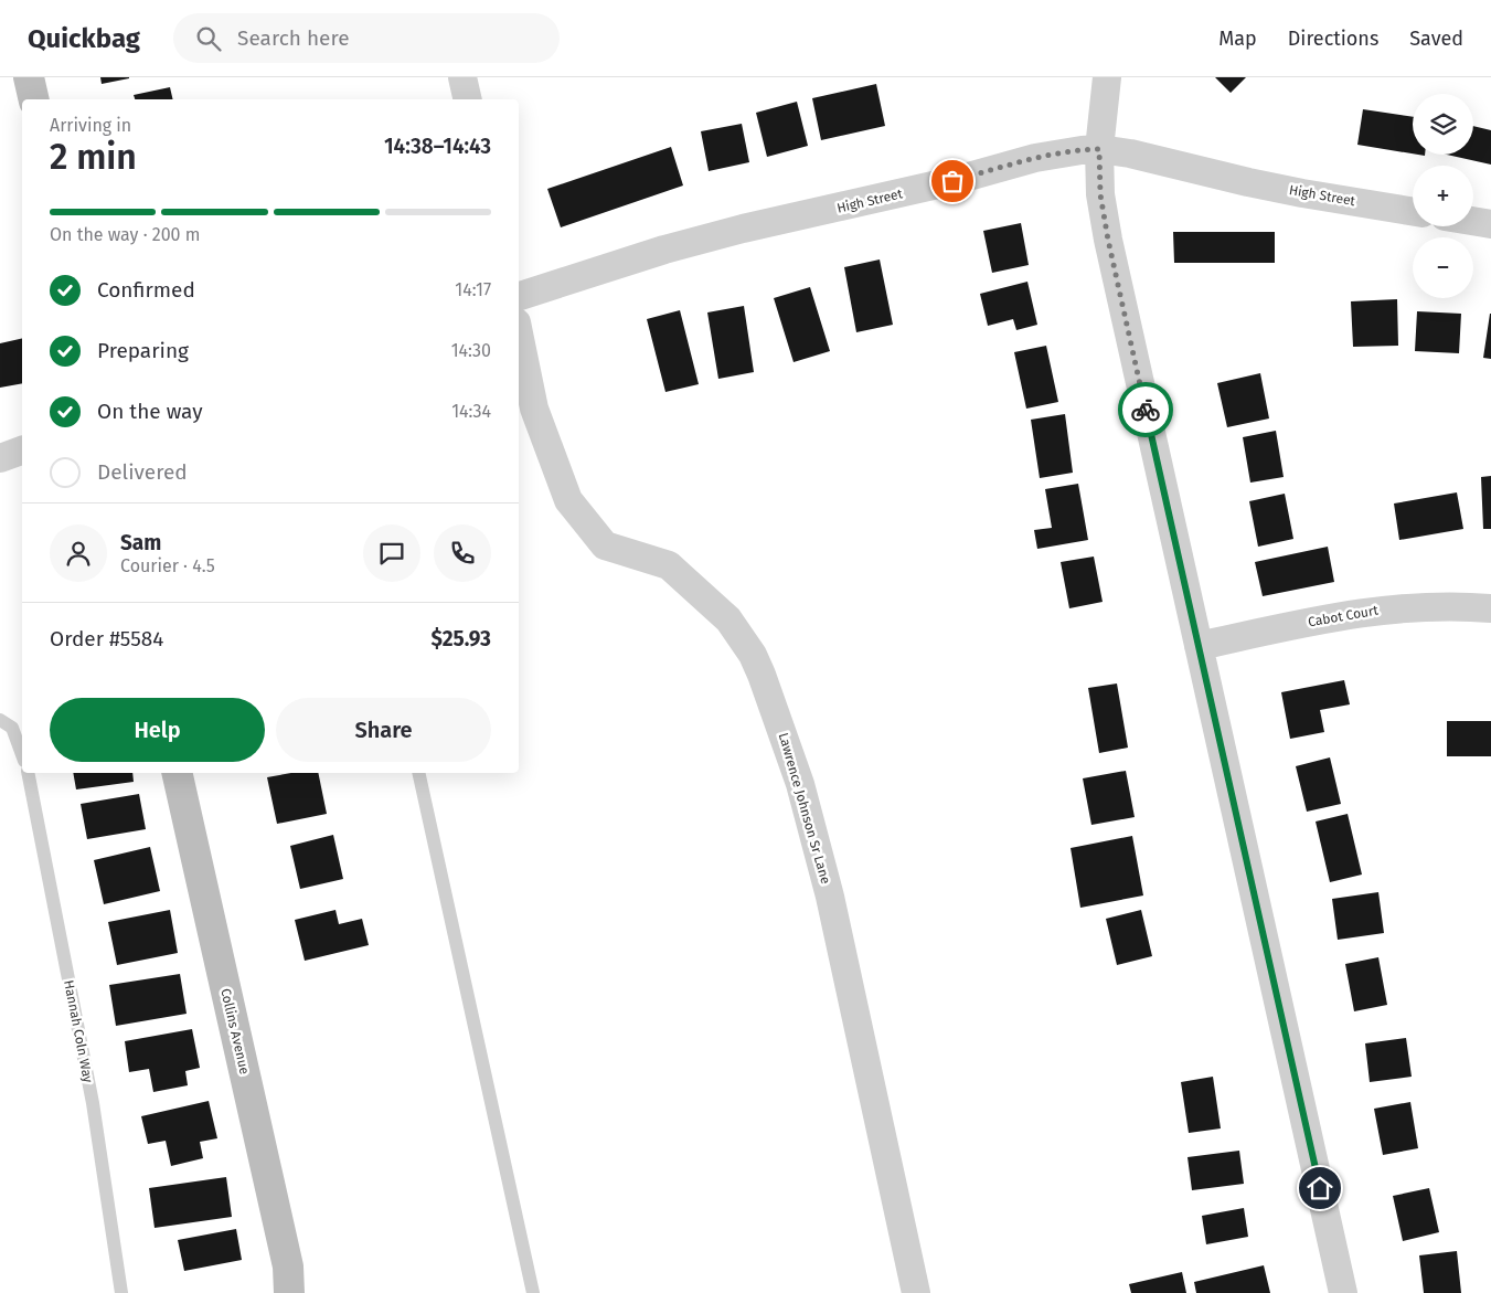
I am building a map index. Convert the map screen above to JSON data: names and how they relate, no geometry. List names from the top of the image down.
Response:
{
  "streets": {
    "street": [
      "High Street",
      "Cabot Court",
      "Lawrence Johnson Sr Lane",
      "Collins Avenue"
    ],
    "lane": ["Hannah Coln Way"]
  },
  "page": {
    "header": "Quickbag",
    "search": "Search here",
    "nav": ["Map", "Directions", "Saved"],
    "map_buttons": ["+", "−"],
    "heading": ["2 min", "Arriving in", "14:38–14:43"],
    "panel": [
      "Sam",
      "Courier · 4.5",
      "Order #5584",
      "$25.93"
    ],
    "bar": "On the way · 200 m",
    "list": [
      ["Confirmed", "14:17"],
      ["Preparing", "14:30"],
      ["On the way", "14:34"],
      "Delivered"
    ],
    "buttons": ["Help", "Share"]
  }
}
